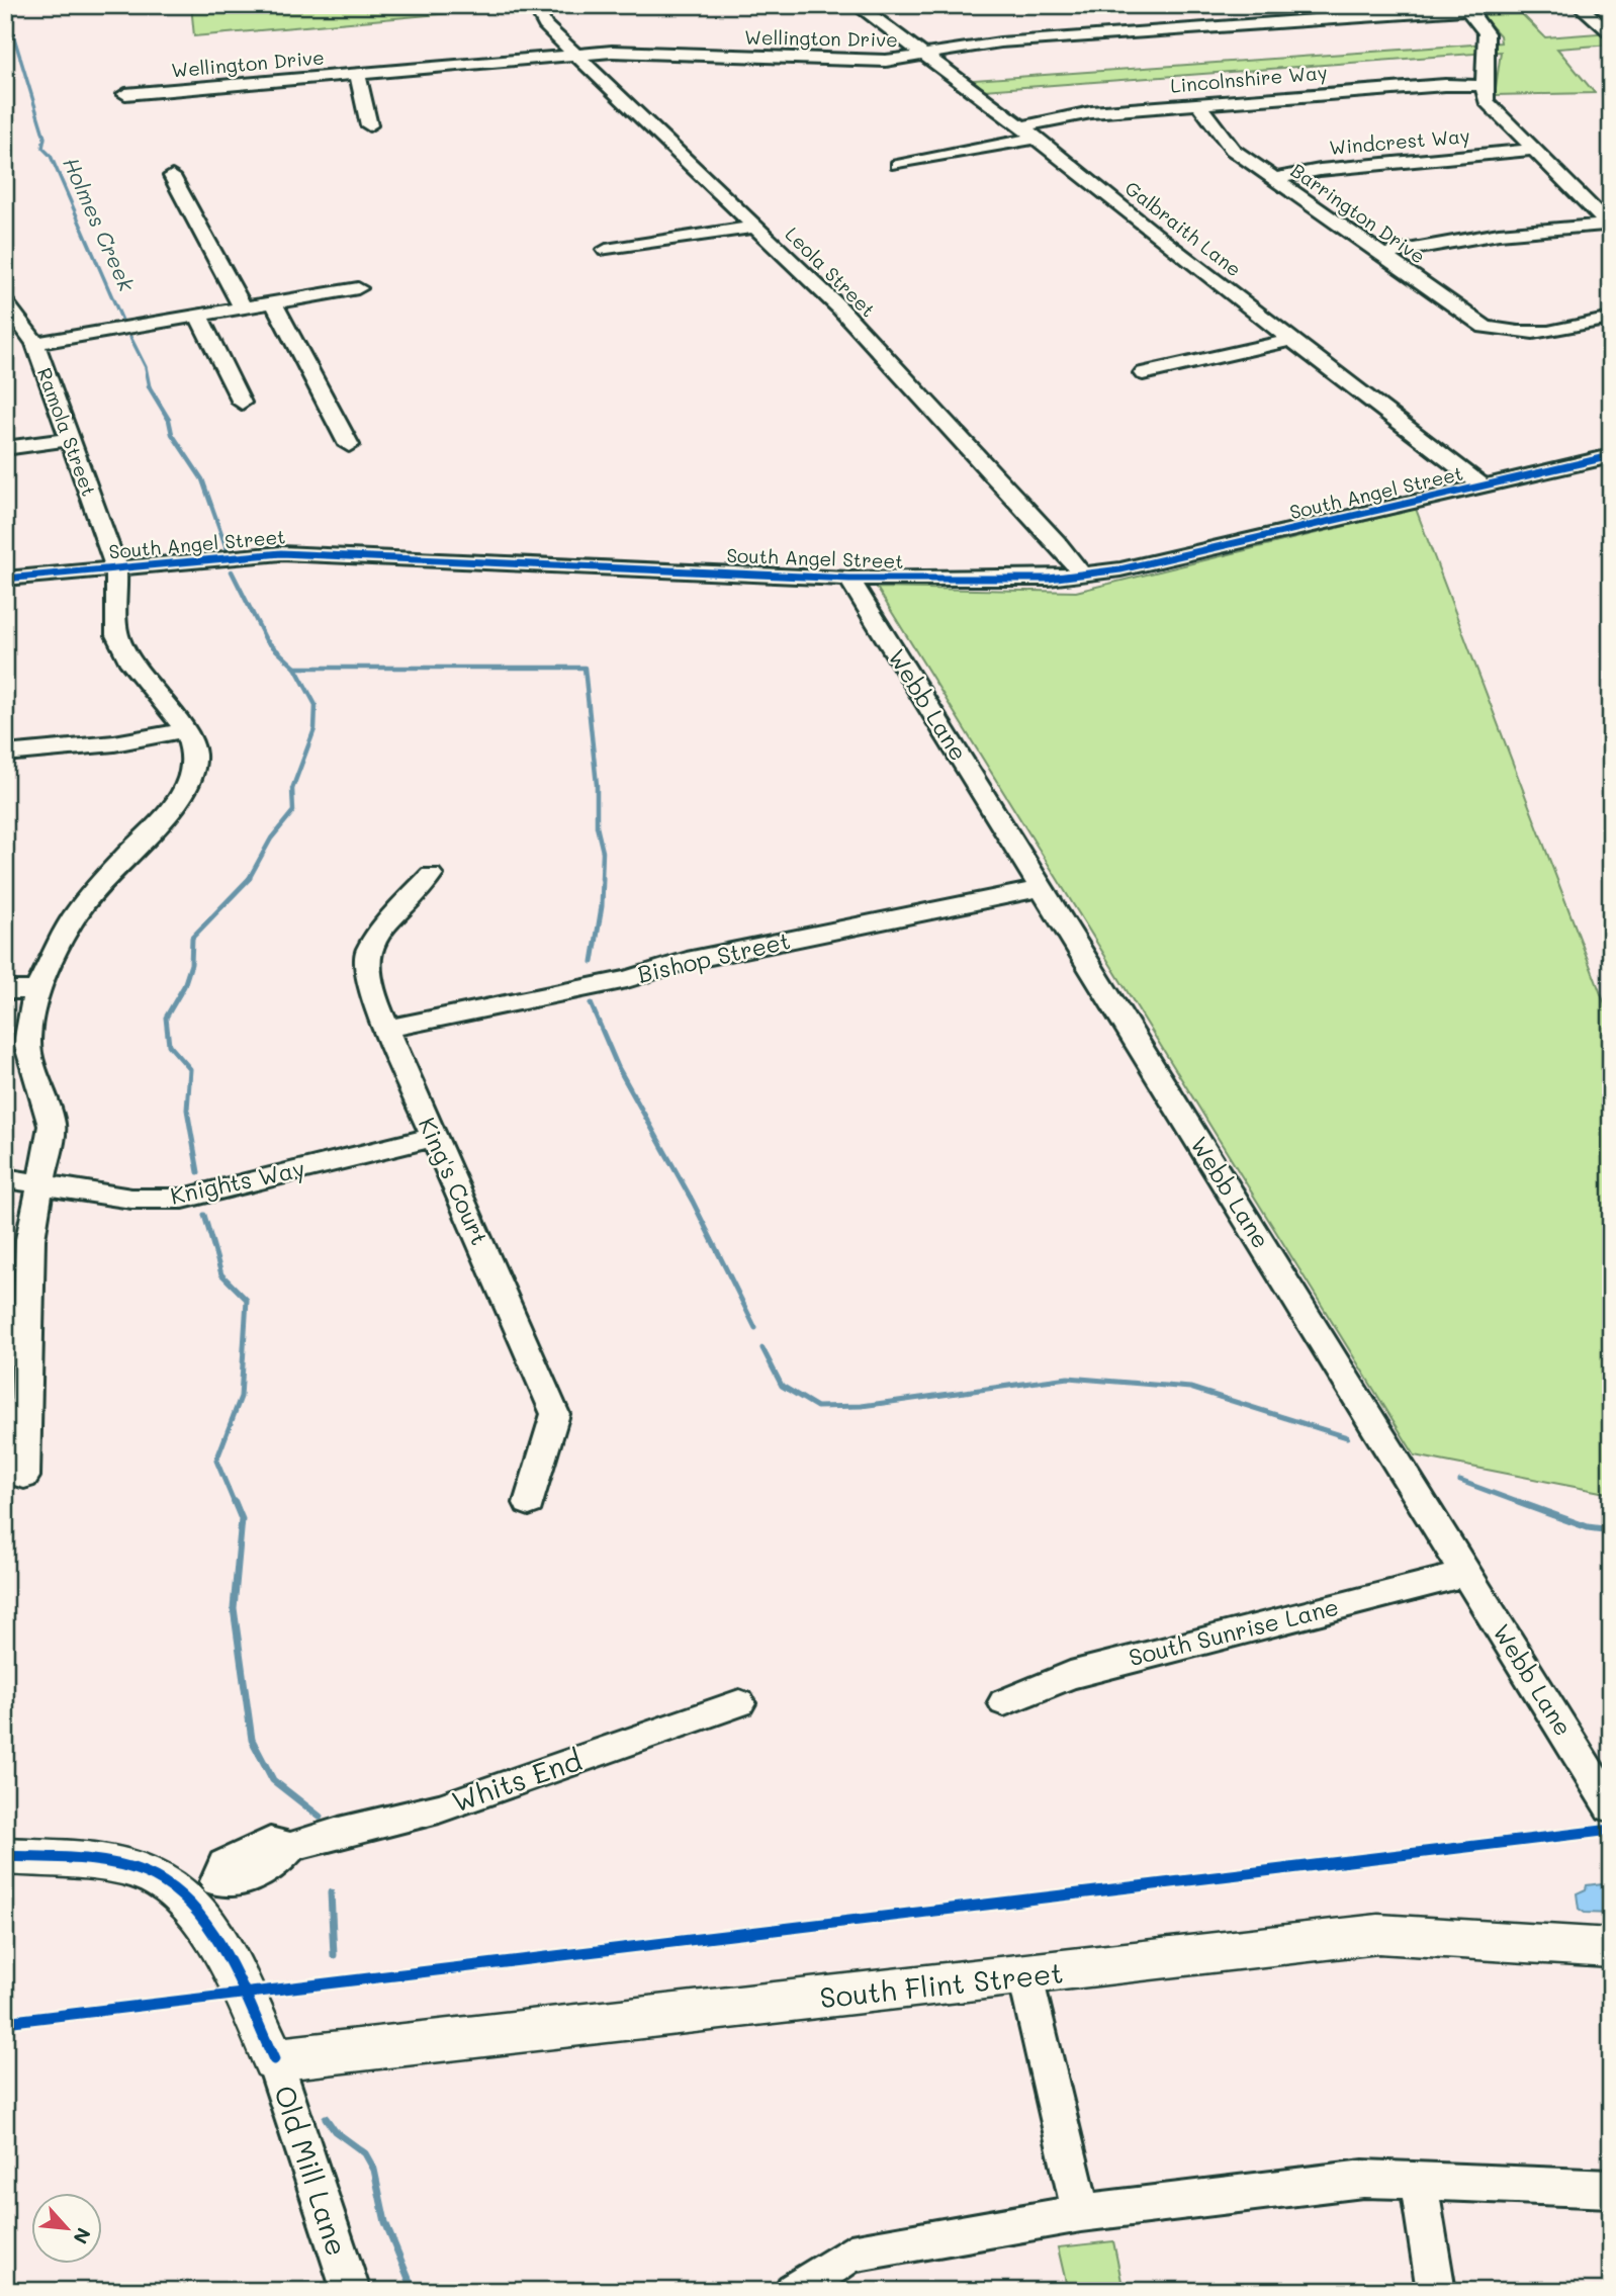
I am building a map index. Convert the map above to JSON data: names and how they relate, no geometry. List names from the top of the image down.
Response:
{
  "streets": {
    "main road": ["South Flint Street", "Old Mill Lane"],
    "street": [
      "Wellington Drive",
      "Lincolnshire Way",
      "Windcrest Way",
      "Barrington Drive",
      "Galbraith Lane",
      "Leola Street",
      "Ramola Street",
      "South Angel Street",
      "Webb Lane",
      "Bishop Street",
      "King's Court",
      "Knights Way",
      "South Sunrise Lane",
      "Whits End"
    ]
  },
  "crossings": [
    ["Wellington Drive", "Galbraith Lane"],
    ["Wellington Drive", "Leola Street"],
    ["Lincolnshire Way", "Barrington Drive"],
    ["Lincolnshire Way", "Galbraith Lane"],
    ["Windcrest Way", "Barrington Drive"],
    ["Galbraith Lane", "South Angel Street"],
    ["Leola Street", "South Angel Street"],
    ["Ramola Street", "South Angel Street"],
    ["South Angel Street", "Webb Lane"],
    ["Webb Lane", "Bishop Street"],
    ["Webb Lane", "South Sunrise Lane"],
    ["Bishop Street", "King's Court"],
    ["King's Court", "Knights Way"],
    ["Whits End", "Old Mill Lane"],
    ["South Flint Street", "Old Mill Lane"]
  ],
  "water": ["Holmes Creek"],
  "north": "bottom right"
}
